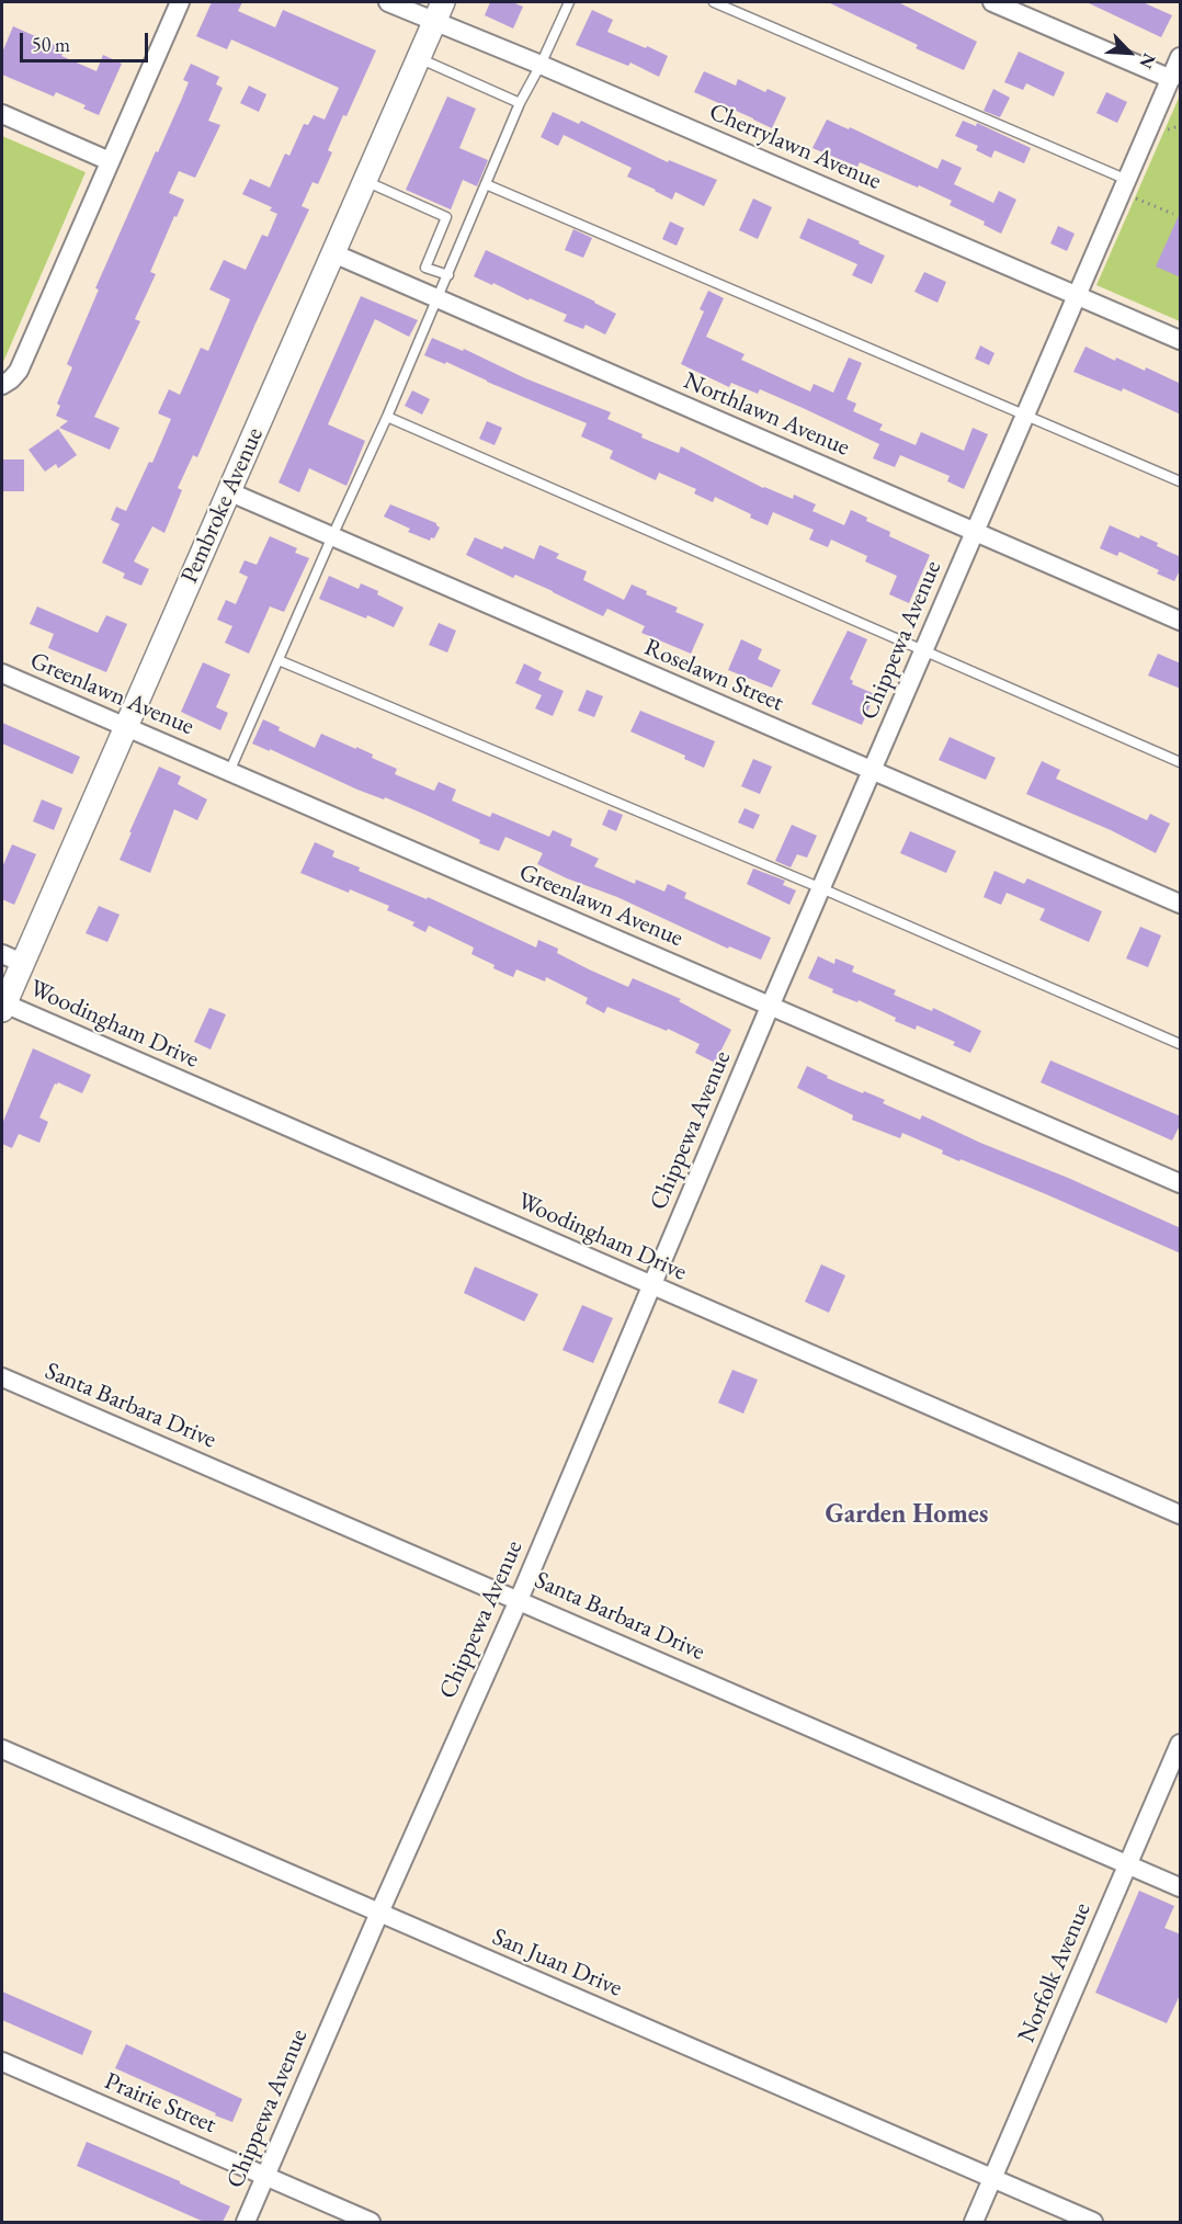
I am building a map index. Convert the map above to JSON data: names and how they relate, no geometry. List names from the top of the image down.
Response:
{
  "streets": {
    "street": [
      "Cherrylawn Avenue",
      "Northlawn Avenue",
      "Pembroke Avenue",
      "Chippewa Avenue",
      "Roselawn Street",
      "Greenlawn Avenue",
      "Woodingham Drive",
      "Santa Barbara Drive",
      "San Juan Drive",
      "Norfolk Avenue",
      "Prairie Street"
    ]
  },
  "crossings": [
    ["Cherrylawn Avenue", "Pembroke Avenue"],
    ["Cherrylawn Avenue", "Chippewa Avenue"],
    ["Northlawn Avenue", "Pembroke Avenue"],
    ["Northlawn Avenue", "Chippewa Avenue"],
    ["Pembroke Avenue", "Roselawn Street"],
    ["Pembroke Avenue", "Greenlawn Avenue"],
    ["Pembroke Avenue", "Woodingham Drive"],
    ["Chippewa Avenue", "Roselawn Street"],
    ["Chippewa Avenue", "Greenlawn Avenue"],
    ["Chippewa Avenue", "Woodingham Drive"],
    ["Chippewa Avenue", "Santa Barbara Drive"],
    ["Chippewa Avenue", "San Juan Drive"],
    ["Chippewa Avenue", "Prairie Street"],
    ["Santa Barbara Drive", "Norfolk Avenue"],
    ["San Juan Drive", "Norfolk Avenue"]
  ],
  "districts": ["Garden Homes"],
  "scale_bar": "50 m",
  "north": "bottom right"
}
